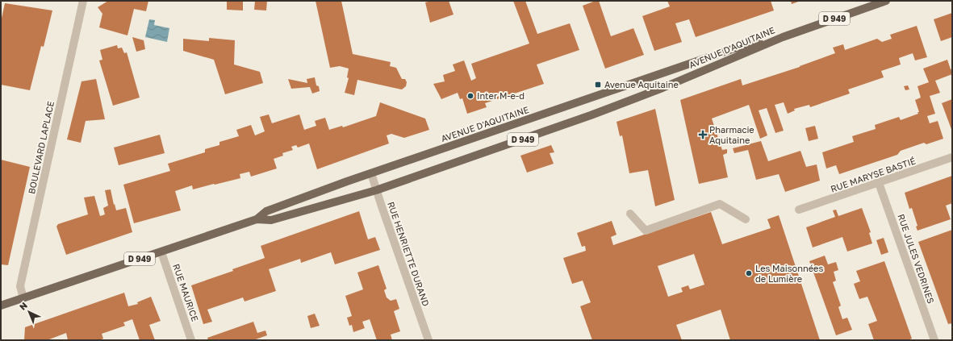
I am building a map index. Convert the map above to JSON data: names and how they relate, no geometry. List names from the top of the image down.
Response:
{
  "streets": {
    "main road": ["D 949", "AVENUE D'AQUITAINE"],
    "street": [
      "BOULEVARD LAPLACE",
      "RUE MARYSE BASTIÉ",
      "RUE HENRIETTE DURAND",
      "RUE JULES VEDRINES",
      "RUE MAURICE"
    ]
  },
  "crossings": [
    ["D 949", "AVENUE D'AQUITAINE"],
    ["D 949", "BOULEVARD LAPLACE"],
    ["D 949", "RUE MAURICE"],
    ["AVENUE D'AQUITAINE", "RUE HENRIETTE DURAND"],
    ["RUE MARYSE BASTIÉ", "RUE JULES VEDRINES"]
  ],
  "places": {
    "transit": ["Avenue Aquitaine"],
    "other": ["Inter M-e-d", "Les Maisonnées de Lumière"],
    "health": ["Pharmacie Aquitaine"]
  },
  "north": "top left"
}
